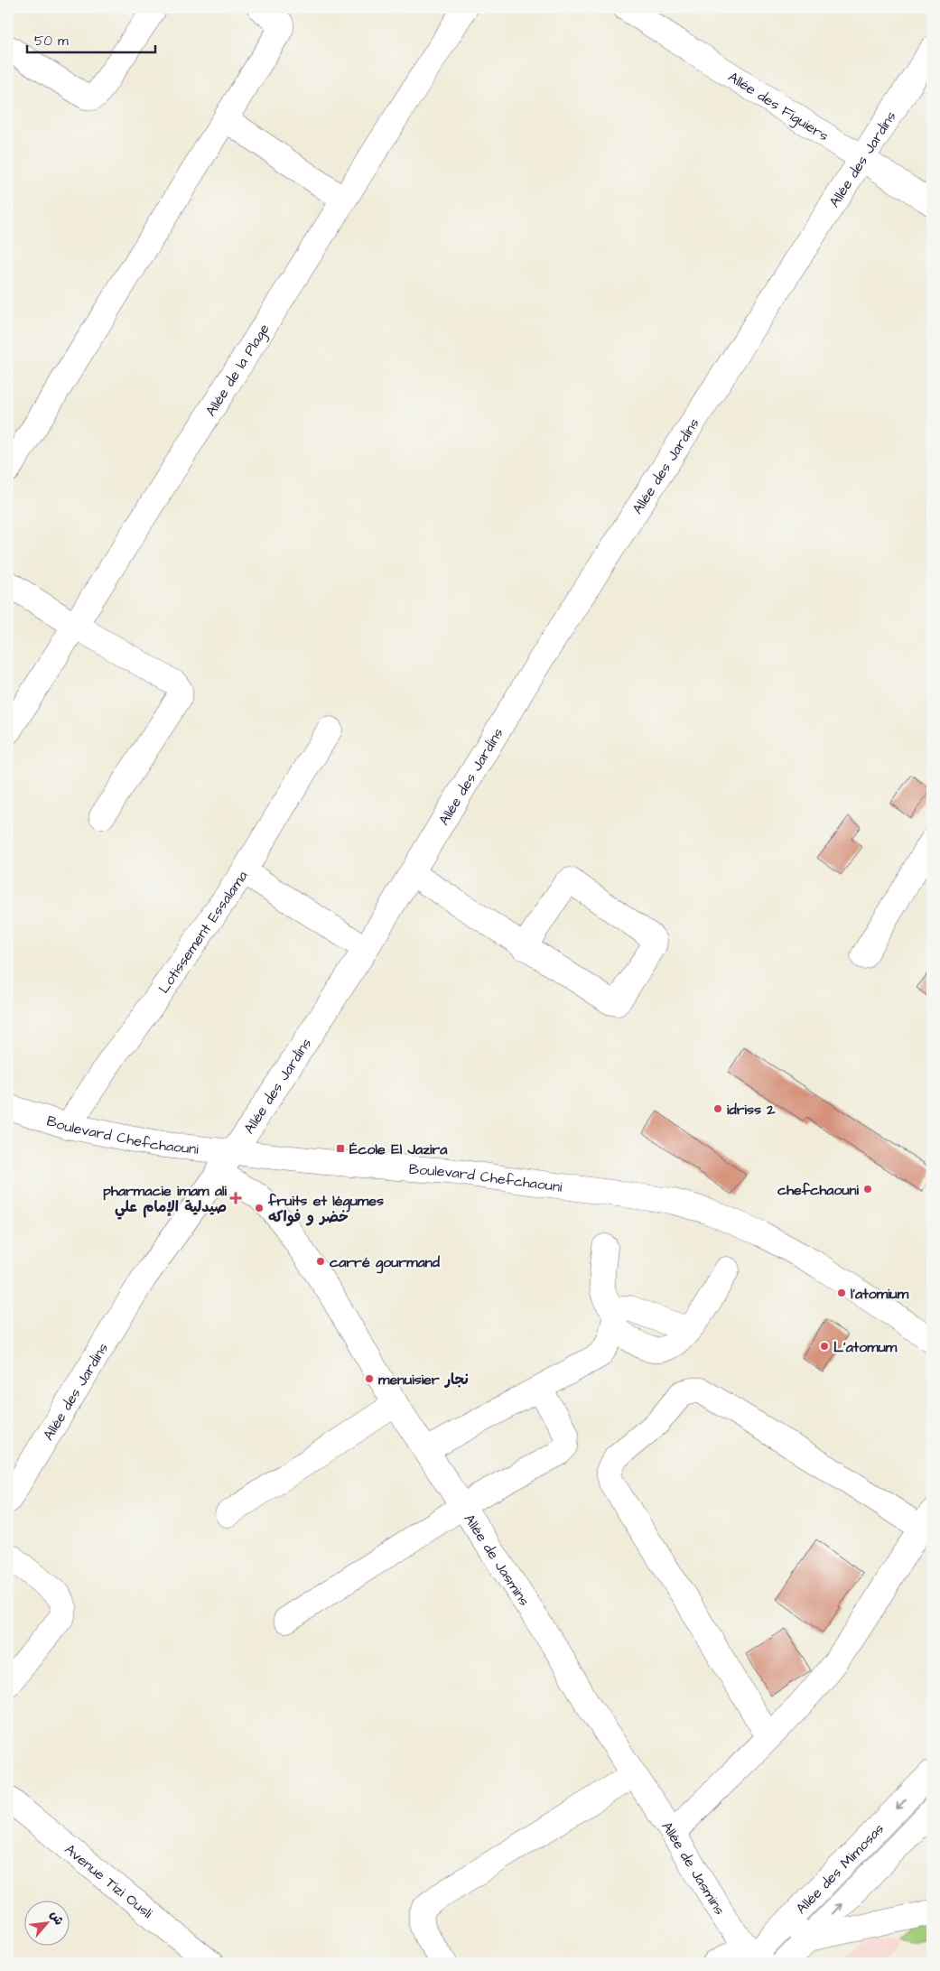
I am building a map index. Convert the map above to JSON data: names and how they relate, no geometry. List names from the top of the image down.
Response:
{
  "streets": {
    "street": [
      "Allée des Figuiers",
      "Allée des Jardins",
      "Allée de la Plage",
      "Lotissement Essalama",
      "Boulevard Chefchaouni",
      "Allée de Jasmins",
      "Allée des Mimosas",
      "Avenue Tizi Ousli"
    ]
  },
  "crossings": [
    ["Allée des Figuiers", "Allée des Jardins"],
    ["Allée des Jardins", "Boulevard Chefchaouni"],
    ["Allée des Jardins", "Allée de Jasmins"],
    ["Lotissement Essalama", "Boulevard Chefchaouni"],
    ["Allée de Jasmins", "Allée des Mimosas"]
  ],
  "places": {
    "other": [
      "idriss 2",
      "chefchaouni",
      "fruits et légumes خضر و فواكه",
      "carré gourmand",
      "l'atomium",
      "L'atomum",
      "menuisier نجار"
    ],
    "transit": ["École El Jazira"],
    "health": ["pharmacie imam ali صيدلية الإمام علي"]
  },
  "scale_bar": "50 m",
  "north": "top right"
}
